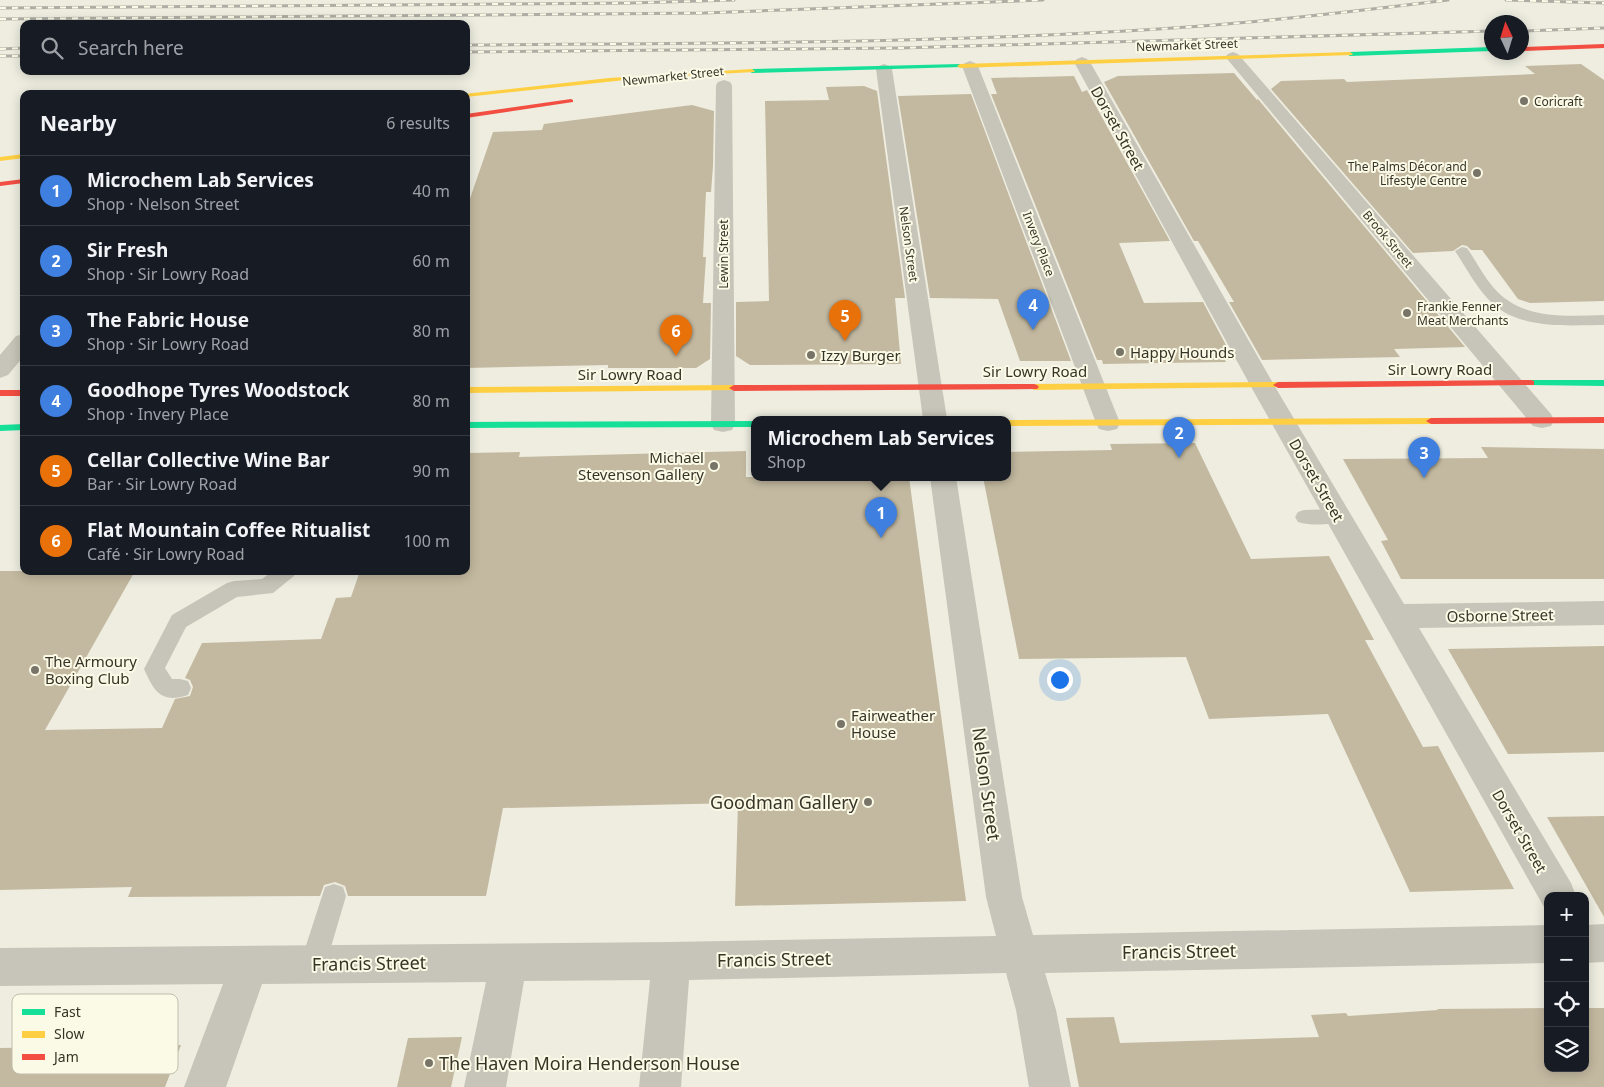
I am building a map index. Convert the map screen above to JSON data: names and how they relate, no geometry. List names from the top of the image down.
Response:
{
  "streets": {
    "main road": ["Newmarket Street", "Sir Lowry Road"],
    "street": [
      "Dorset Street",
      "Brook Street",
      "Nelson Street",
      "Invery Place",
      "Lewin Street",
      "Osborne Street",
      "Francis Street"
    ]
  },
  "crossings": [
    ["Newmarket Street", "Dorset Street"],
    ["Newmarket Street", "Brook Street"],
    ["Newmarket Street", "Nelson Street"],
    ["Newmarket Street", "Invery Place"],
    ["Newmarket Street", "Lewin Street"],
    ["Dorset Street", "Sir Lowry Road"],
    ["Dorset Street", "Osborne Street"],
    ["Brook Street", "Sir Lowry Road"],
    ["Nelson Street", "Sir Lowry Road"],
    ["Nelson Street", "Francis Street"],
    ["Invery Place", "Sir Lowry Road"],
    ["Lewin Street", "Sir Lowry Road"]
  ],
  "places": [
    "Coricraft",
    "The Palms Décor and Lifestyle Centre",
    "Frankie Fenner Meat Merchants",
    "Happy Hounds",
    "Izzy Burger",
    "Michael Stevenson Gallery",
    "The Armoury Boxing Club",
    "Fairweather House",
    "Goodman Gallery",
    "The Haven Moira Henderson House"
  ],
  "legend": ["Fast", "Slow", "Jam"],
  "north": "top",
  "page": {
    "search": "Search here",
    "heading": ["Nearby", "6 results"],
    "list": [
      {
        "mark": "1",
        "name": "Microchem Lab Services",
        "note": "Shop · Nelson Street",
        "value": "40 m"
      },
      {
        "mark": "2",
        "name": "Sir Fresh",
        "note": "Shop · Sir Lowry Road",
        "value": "60 m"
      },
      {
        "mark": "3",
        "name": "The Fabric House",
        "note": "Shop · Sir Lowry Road",
        "value": "80 m"
      },
      {
        "mark": "4",
        "name": "Goodhope Tyres Woodstock",
        "note": "Shop · Invery Place",
        "value": "80 m"
      },
      {
        "mark": "5",
        "name": "Cellar Collective Wine Bar",
        "note": "Bar · Sir Lowry Road",
        "value": "90 m"
      },
      {
        "mark": "6",
        "name": "Flat Mountain Coffee Ritualist",
        "note": "Café · Sir Lowry Road",
        "value": "100 m"
      }
    ],
    "pins": [
      "4",
      "5",
      "6",
      "2",
      "3",
      "1"
    ],
    "popup": ["Microchem Lab Services", "Shop"],
    "map_buttons": ["+", "−"]
  }
}
